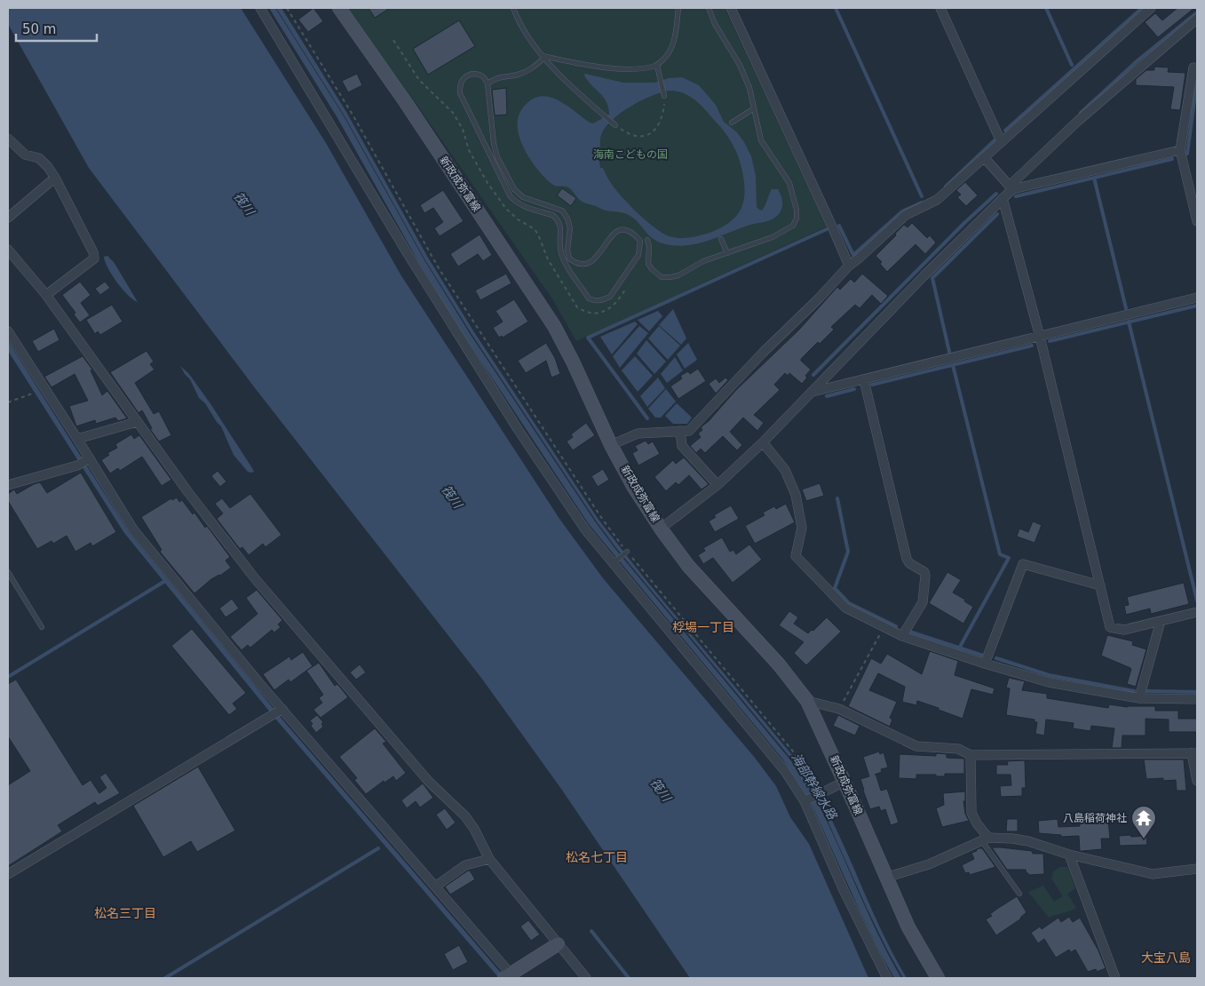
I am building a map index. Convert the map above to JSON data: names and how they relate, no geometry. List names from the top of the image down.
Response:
{
  "streets": {
    "main road": ["新政成弥富線"]
  },
  "districts": [
    "桴場一丁目",
    "松名七丁目",
    "松名三丁目",
    "大宝八島"
  ],
  "water": ["筏川", "海部幹線水路"],
  "parks": ["海南こどもの国"],
  "places": {
    "temple": ["八島稲荷神社"]
  },
  "scale_bar": "50 m"
}
